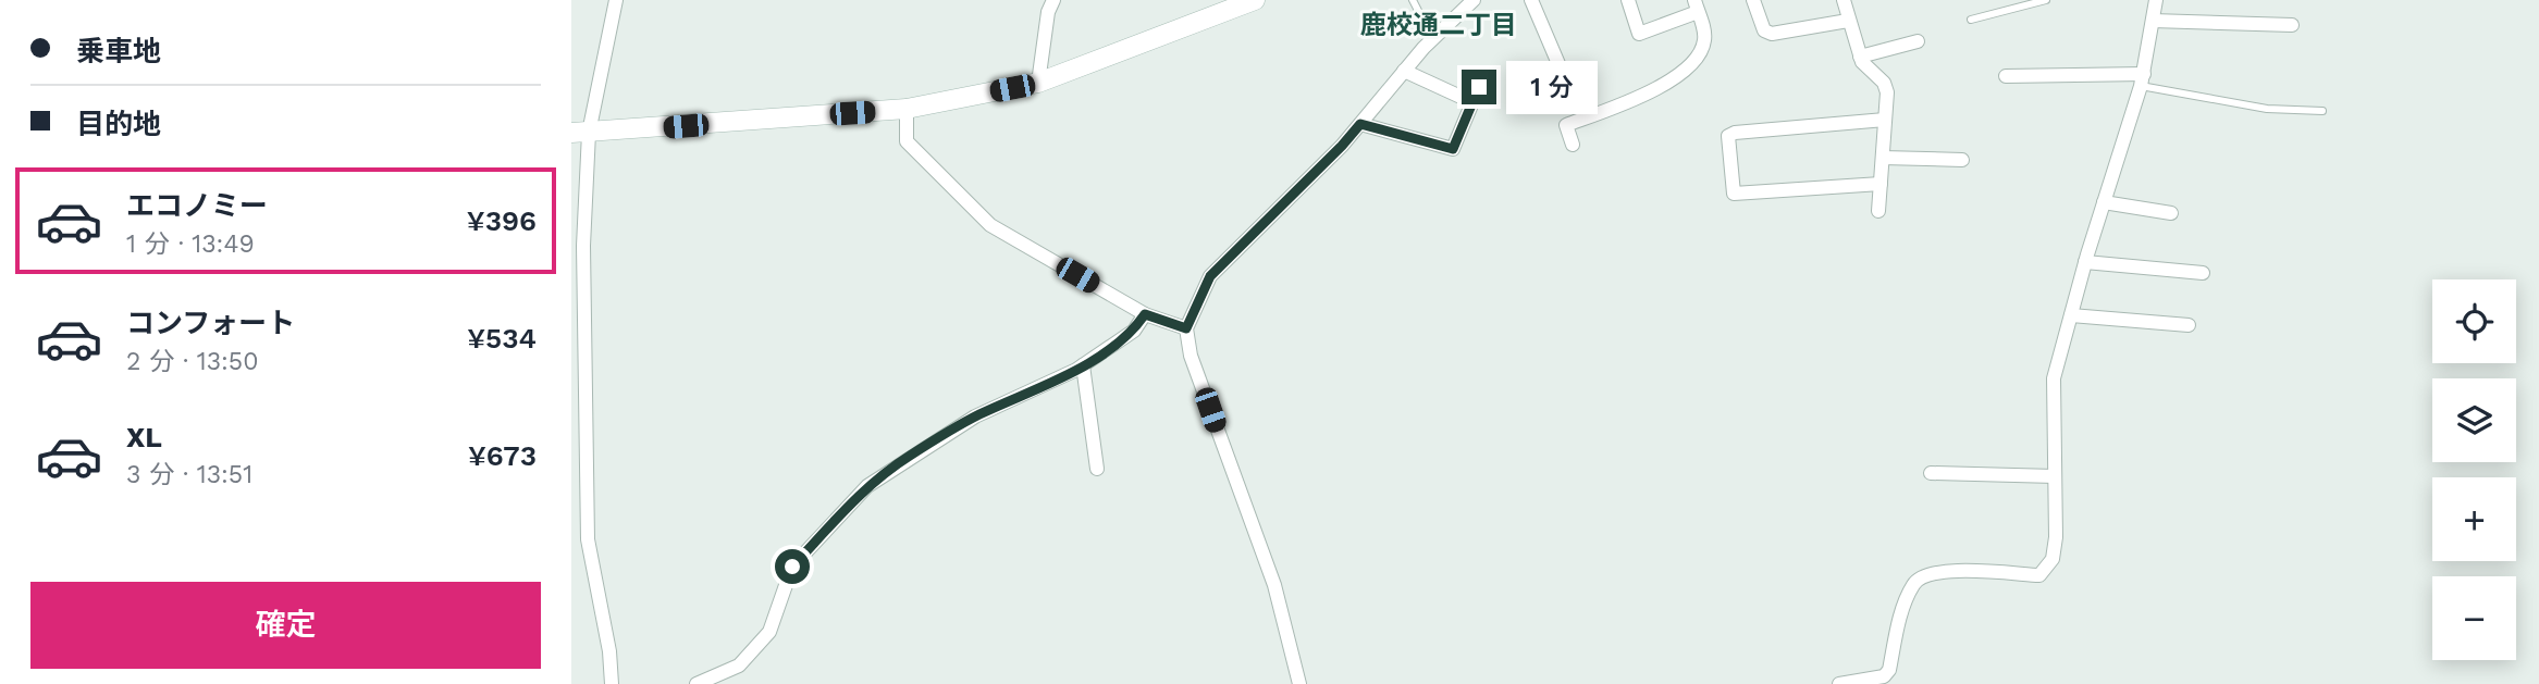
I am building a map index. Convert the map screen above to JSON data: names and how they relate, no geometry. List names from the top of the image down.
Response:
{
  "districts": ["鹿校通二丁目"],
  "page": {
    "banner": ["乗車地", "目的地"],
    "bubble": "1 分",
    "list": [
      {
        "name": "エコノミー",
        "note": "1 分 · 13:49",
        "value": "¥396"
      },
      {
        "name": "コンフォート",
        "note": "2 分 · 13:50",
        "value": "¥534"
      },
      {
        "name": "XL",
        "note": "3 分 · 13:51",
        "value": "¥673"
      }
    ],
    "map_buttons": ["+", "−"],
    "buttons": "確定"
  }
}
